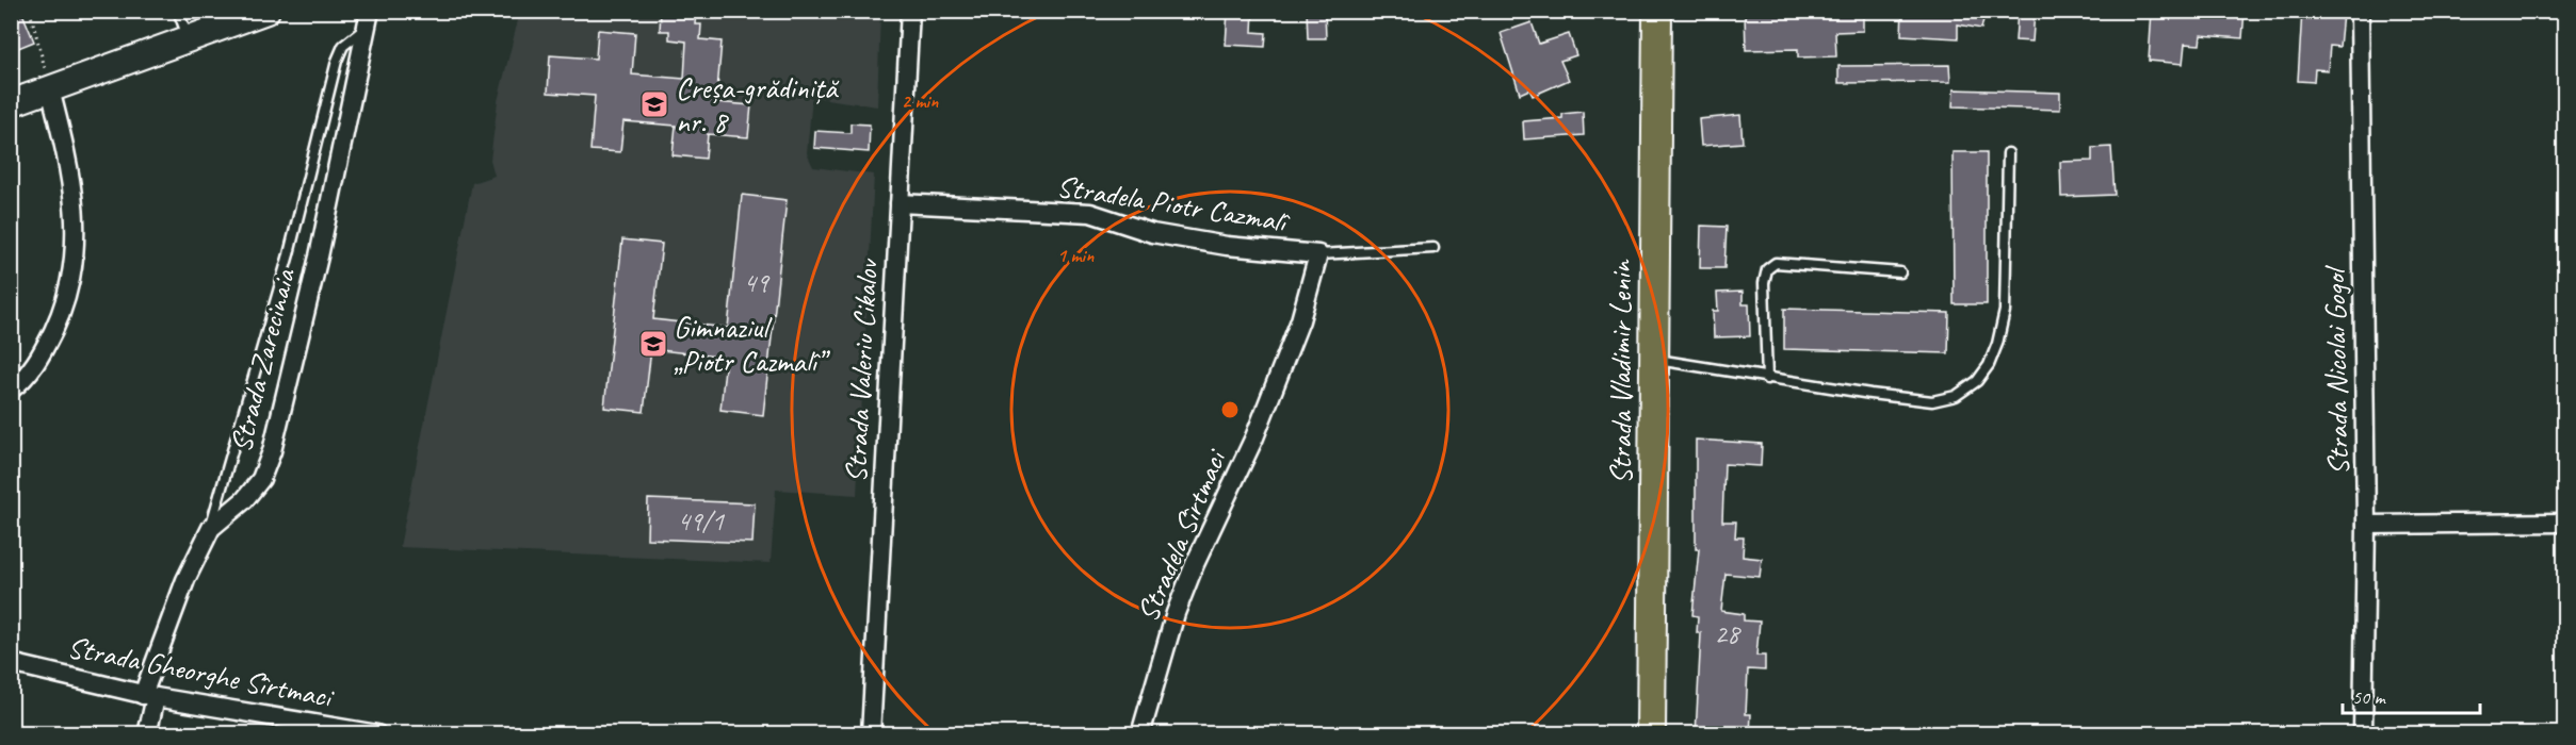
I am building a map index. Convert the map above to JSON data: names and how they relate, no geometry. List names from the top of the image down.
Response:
{
  "streets": {
    "main road": ["Strada Vladimir Lenin"],
    "street": [
      "Stradela Piotr Cazmalî",
      "Strada Zarecinaia",
      "Strada Valeriu Cikalov",
      "Strada Nicolai Gogol",
      "Stradela Sîrtmaci",
      "Strada Gheorghe Sîrtmaci"
    ]
  },
  "crossings": [
    ["Stradela Piotr Cazmalî", "Strada Valeriu Cikalov"],
    ["Stradela Piotr Cazmalî", "Stradela Sîrtmaci"],
    ["Strada Zarecinaia", "Strada Gheorghe Sîrtmaci"]
  ],
  "places": {
    "school or university": ["Creșa-grădiniță nr. 8", "Gimnaziul „Piotr Cazmalî”"]
  },
  "house_numbers": ["49", "49/1", "28"],
  "scale_bar": "50 m",
  "rings": ["2 min", "1 min"]
}
